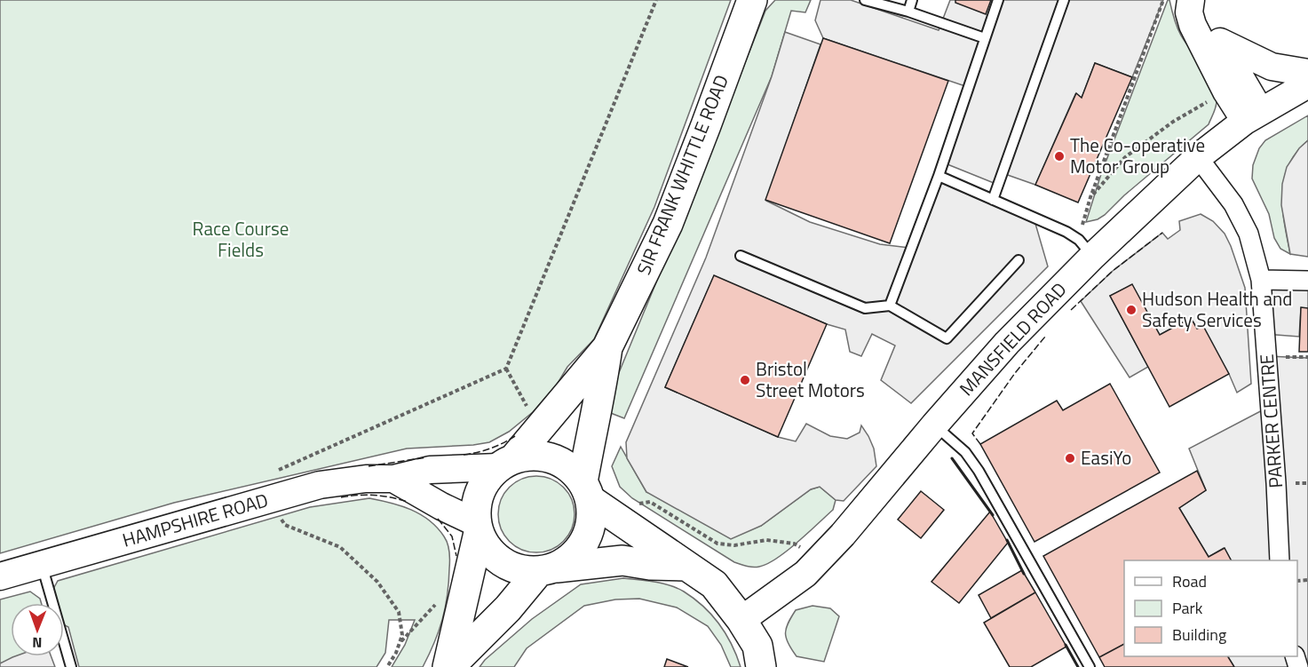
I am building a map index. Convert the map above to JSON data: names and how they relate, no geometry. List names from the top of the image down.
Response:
{
  "streets": {
    "main road": ["SIR FRANK WHITTLE ROAD"],
    "street": ["MANSFIELD ROAD", "PARKER CENTRE", "HAMPSHIRE ROAD"]
  },
  "crossings": [
    ["SIR FRANK WHITTLE ROAD", "HAMPSHIRE ROAD"],
    ["MANSFIELD ROAD", "PARKER CENTRE"]
  ],
  "parks": ["Race Course Fields"],
  "places": [
    "The Co-operative Motor Group",
    "Hudson Health and Safety Services",
    "Bristol Street Motors",
    "EasiYo"
  ],
  "legend": ["Road", "Park", "Building"],
  "north": "bottom"
}
